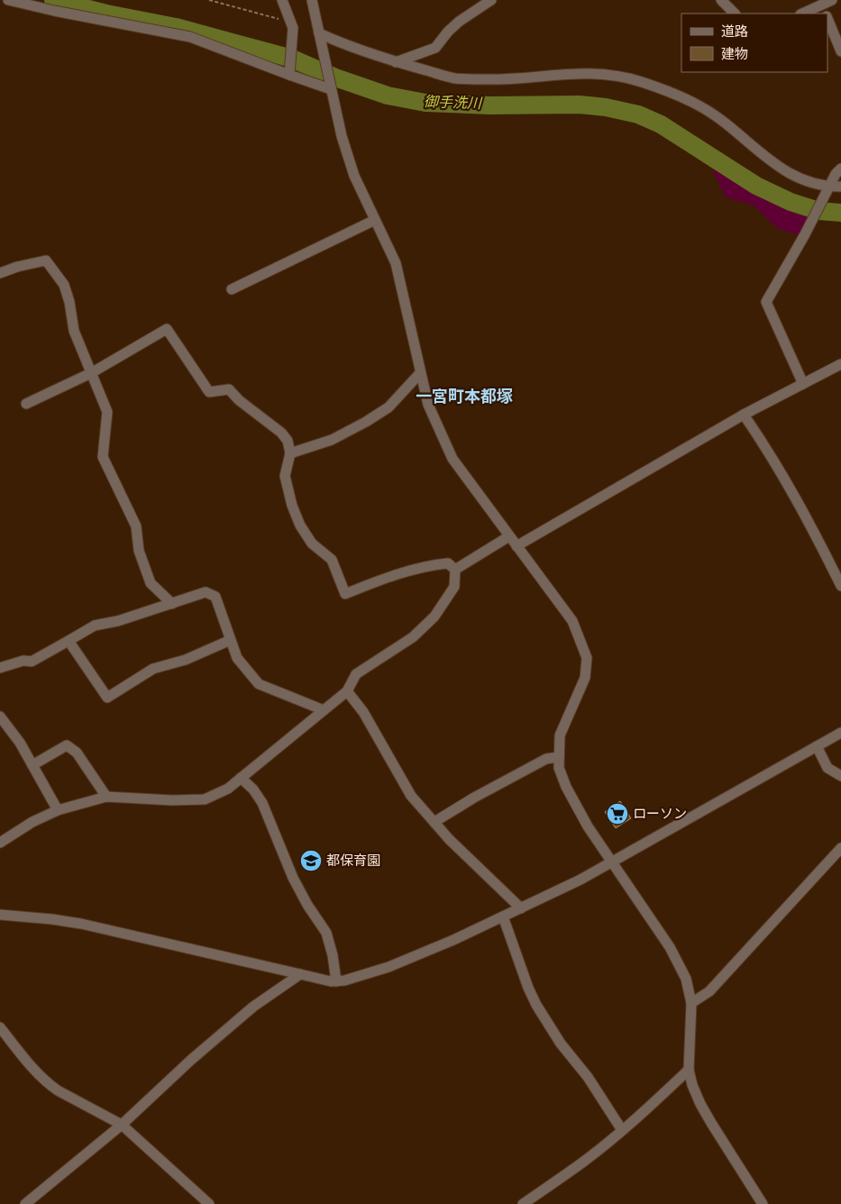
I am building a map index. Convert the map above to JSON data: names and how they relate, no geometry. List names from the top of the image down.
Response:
{
  "districts": ["一宮町本都塚"],
  "water": ["御手洗川"],
  "places": {
    "supermarket": ["ローソン"],
    "school or university": ["都保育園"]
  },
  "legend": ["道路", "建物"]
}
